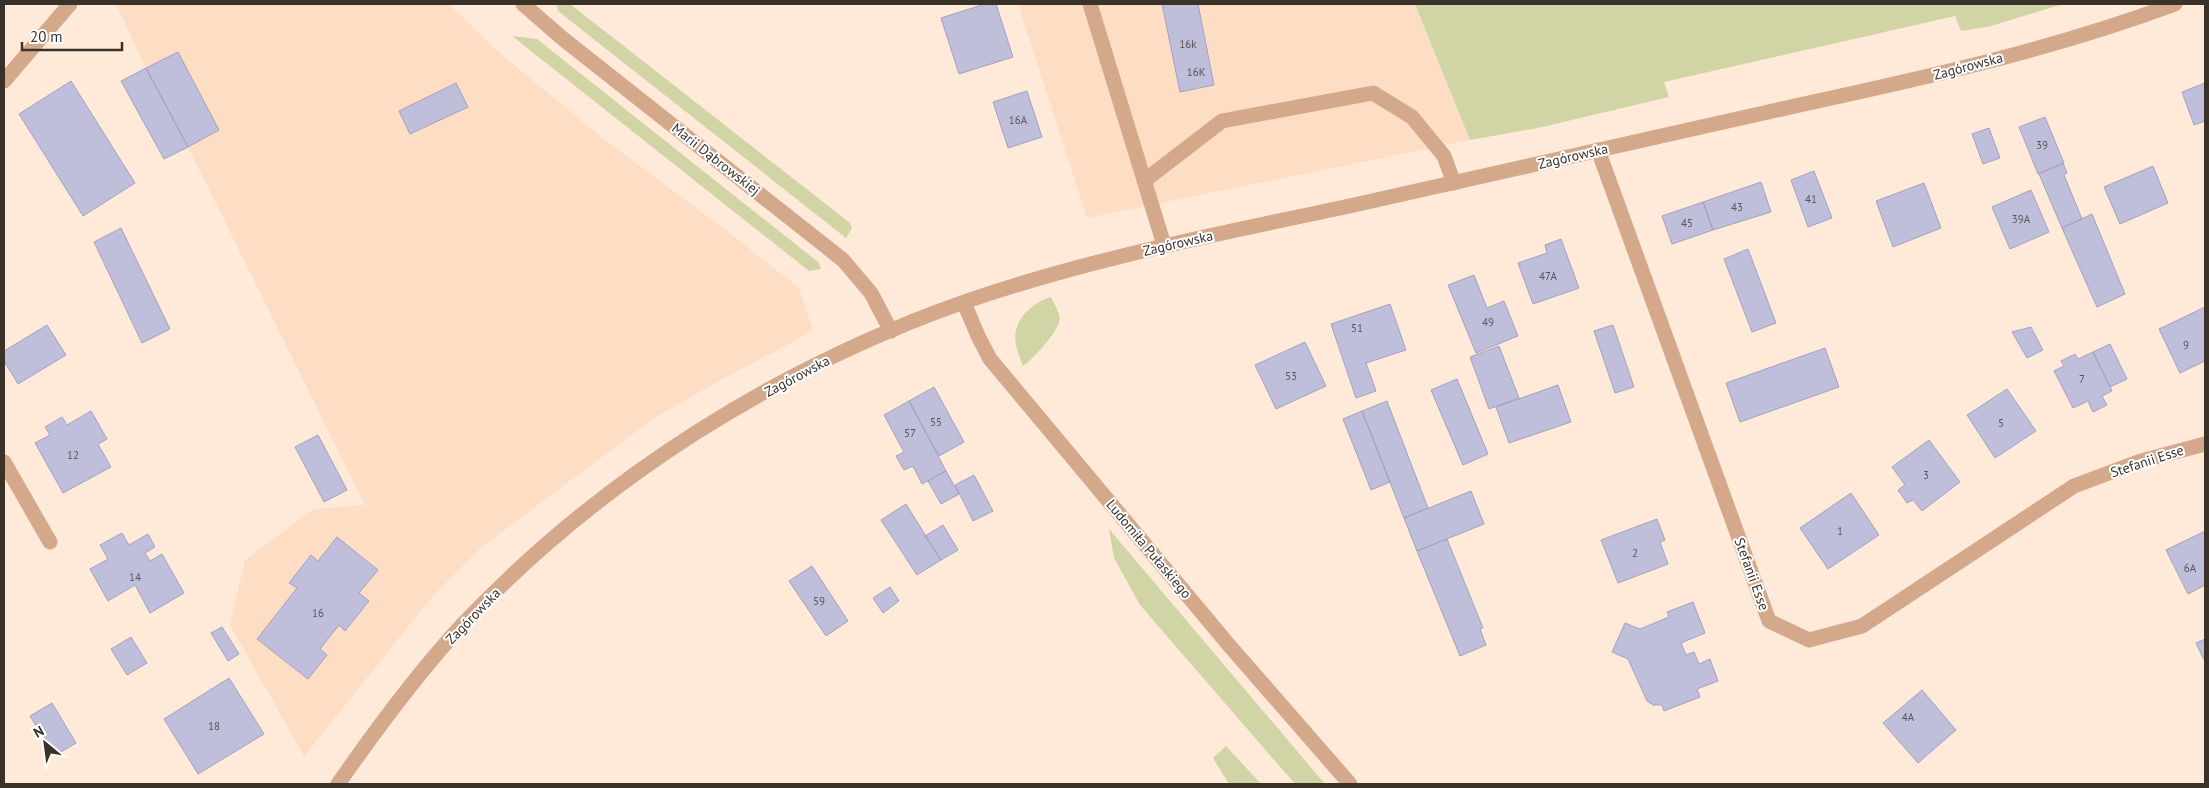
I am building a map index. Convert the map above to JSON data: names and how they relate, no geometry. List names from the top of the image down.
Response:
{
  "streets": {
    "street": [
      "Zagórowska",
      "Marii Dąbrowskiej",
      "Stefanii Esse",
      "Ludomiła Pułaskiego"
    ]
  },
  "crossings": [
    ["Zagórowska", "Marii Dąbrowskiej"],
    ["Zagórowska", "Stefanii Esse"],
    ["Zagórowska", "Ludomiła Pułaskiego"]
  ],
  "house_numbers": [
    "16k",
    "16K",
    "16A",
    "39",
    "41",
    "43",
    "39A",
    "45",
    "47A",
    "49",
    "51",
    "9",
    "53",
    "7",
    "55",
    "5",
    "57",
    "12",
    "3",
    "1",
    "2",
    "6A",
    "14",
    "59",
    "16",
    "4A",
    "18"
  ],
  "scale_bar": "20 m",
  "north": "top left"
}
